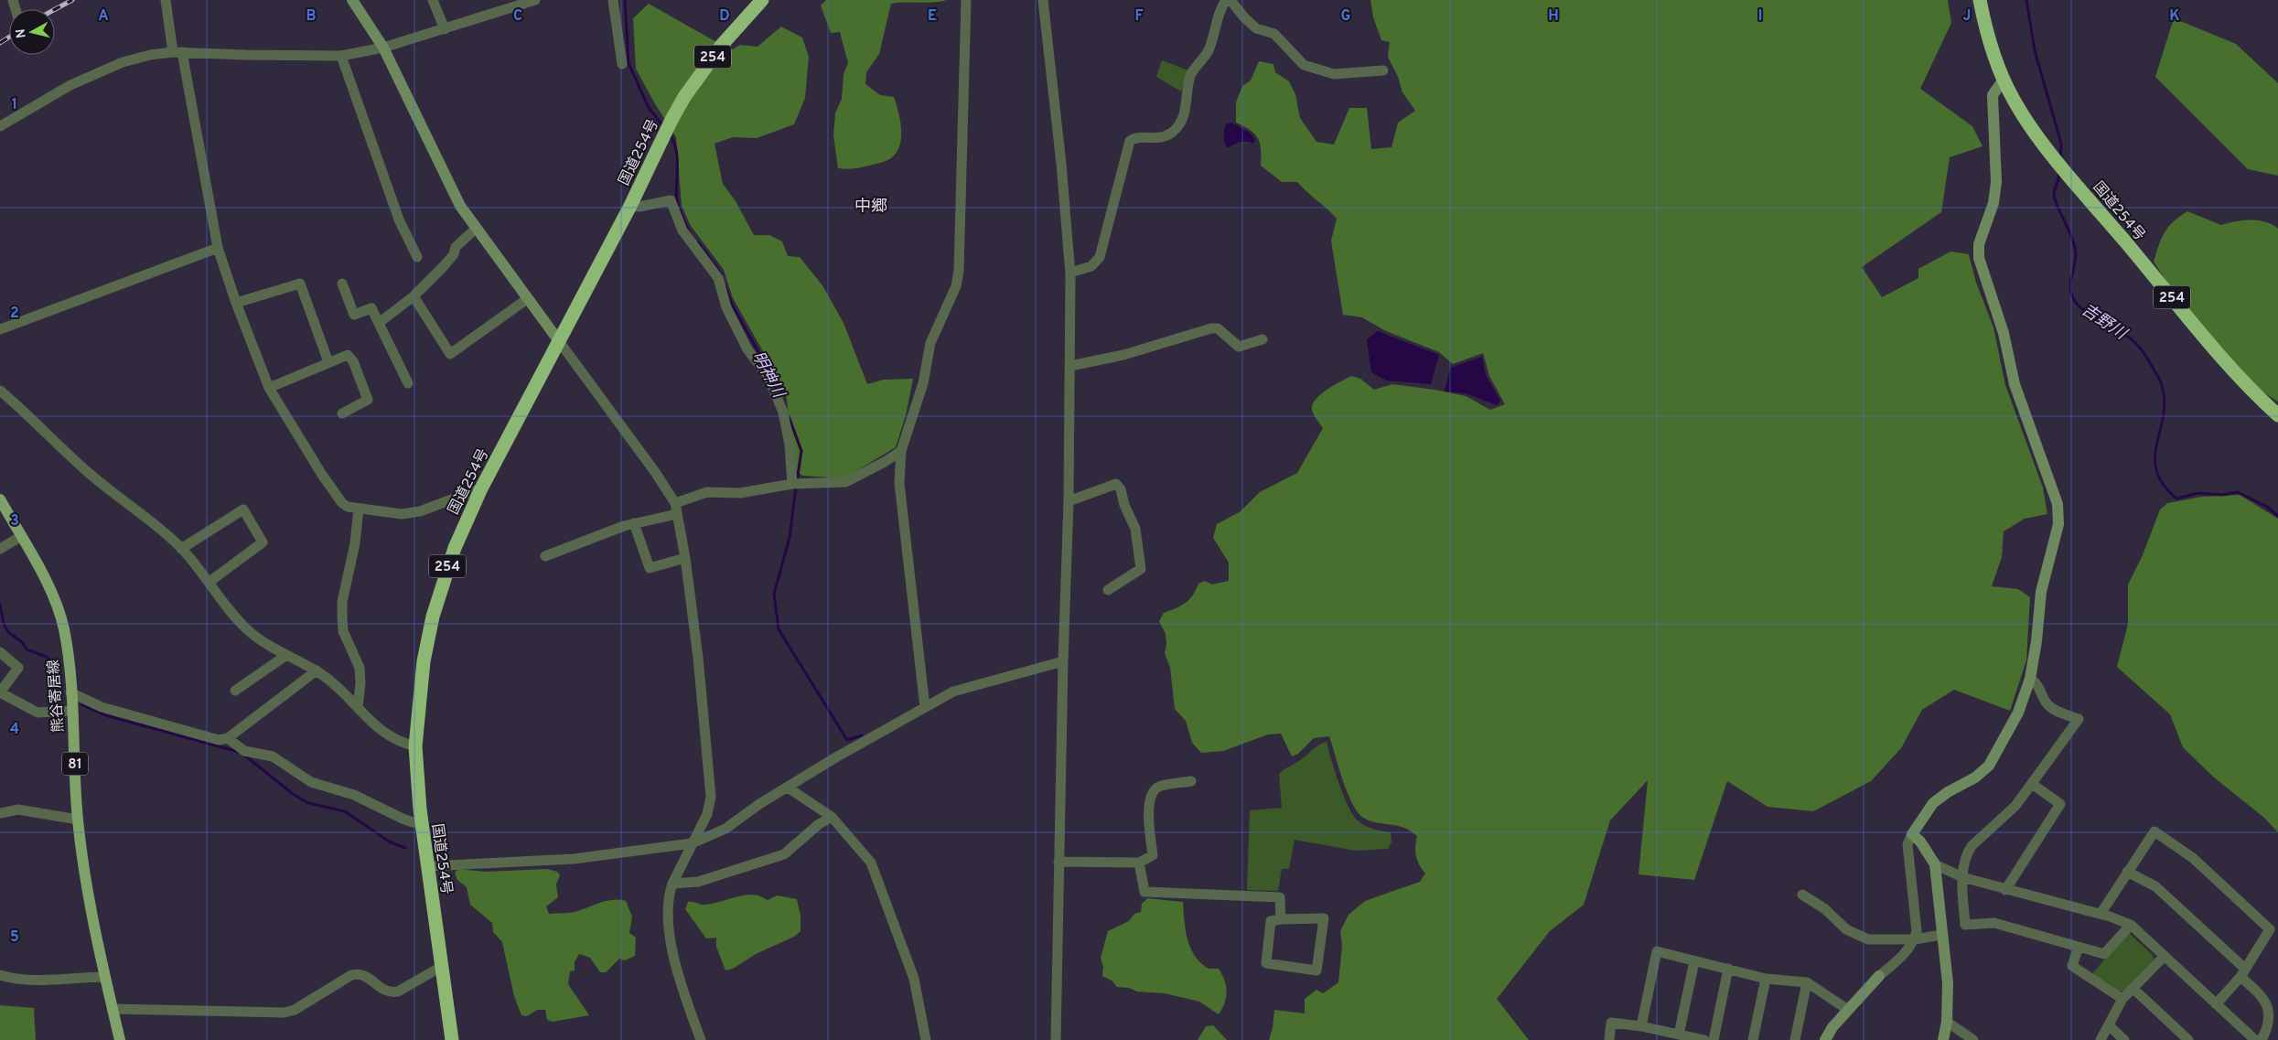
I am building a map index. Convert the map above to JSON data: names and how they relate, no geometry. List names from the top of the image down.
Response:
{
  "streets": {
    "highway": ["254", "国道254号"],
    "main road": ["熊谷寄居線", "81"]
  },
  "districts": ["中郷"],
  "water": ["吉野川", "明神川"],
  "north": "left",
  "grid": {
    "columns": [
      "A",
      "B",
      "C",
      "D",
      "E",
      "F",
      "G",
      "H",
      "I",
      "J",
      "K"
    ],
    "rows": [
      "1",
      "2",
      "3",
      "4",
      "5"
    ]
  }
}
